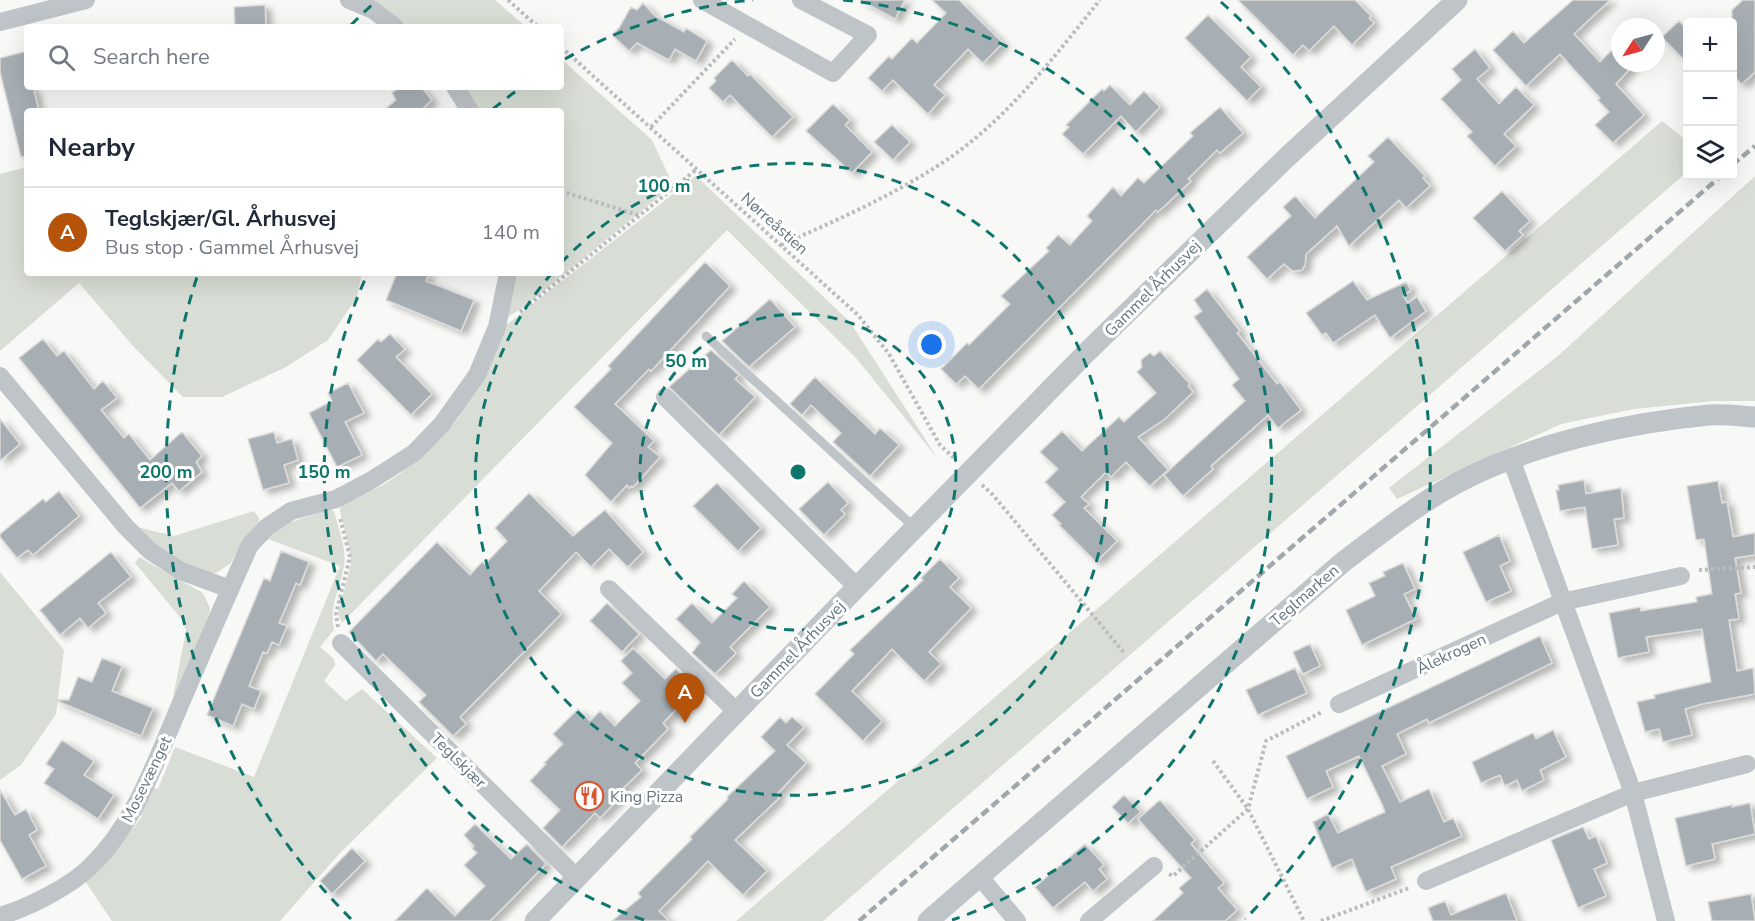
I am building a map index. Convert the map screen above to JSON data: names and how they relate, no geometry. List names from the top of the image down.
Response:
{
  "streets": {
    "street": [
      "Gammel Århusvej",
      "Teglmarken",
      "Ålekrogen",
      "Teglskjær",
      "Mosevænget"
    ],
    "path": ["Nørreåstien"]
  },
  "crossings": [
    ["Gammel Århusvej", "Teglskjær"]
  ],
  "places": {
    "restaurant": ["King Pizza"]
  },
  "north": "bottom left",
  "page": {
    "map_buttons": ["+", "−"],
    "search": "Search here",
    "heading": "Nearby",
    "list": [
      {
        "mark": "A",
        "name": "Teglskjær/Gl. Århusvej",
        "note": "Bus stop · Gammel Århusvej",
        "value": "140 m"
      }
    ],
    "pins": "A"
  },
  "rings": [
    "100 m",
    "50 m",
    "200 m",
    "150 m"
  ]
}
